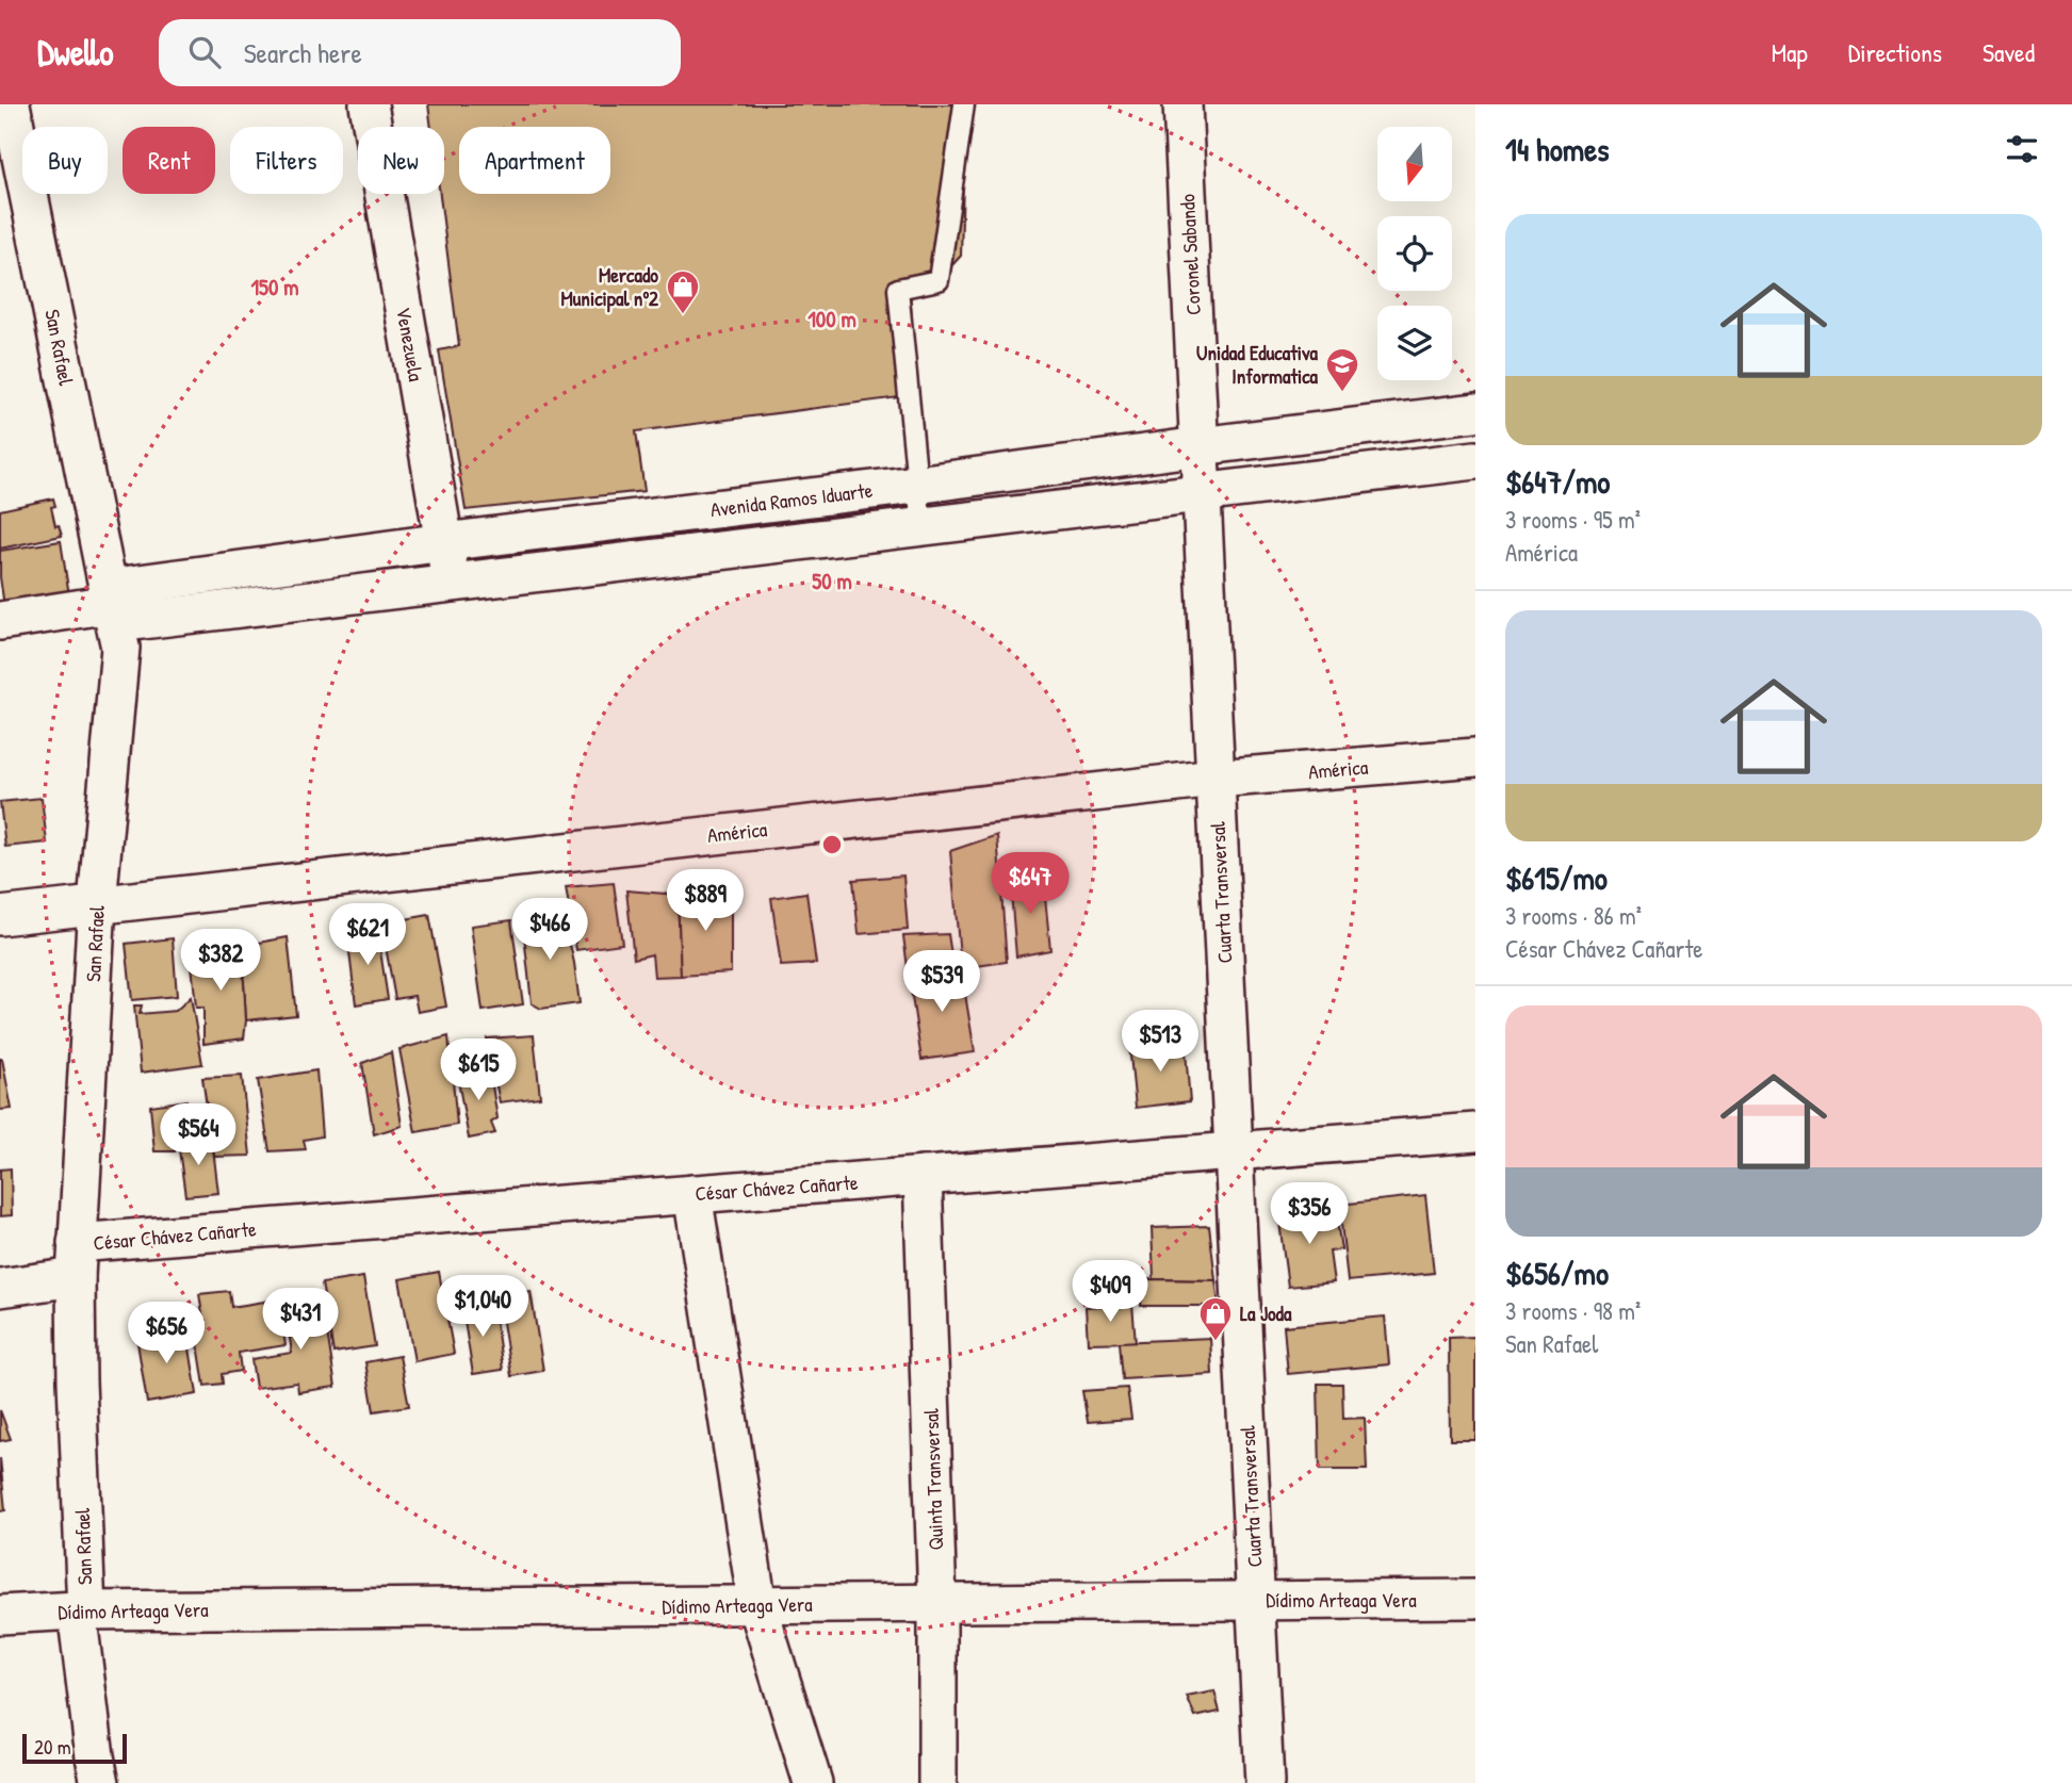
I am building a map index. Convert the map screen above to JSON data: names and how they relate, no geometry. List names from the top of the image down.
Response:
{
  "streets": {
    "street": [
      "Coronel Sabando",
      "Venezuela",
      "San Rafael",
      "Avenida Ramos Iduarte",
      "América",
      "Cuarta Transversal",
      "César Chávez Cañarte",
      "Quinta Transversal",
      "Dídimo Arteaga Vera"
    ]
  },
  "crossings": [
    ["Coronel Sabando", "Avenida Ramos Iduarte"],
    ["Coronel Sabando", "Cuarta Transversal"],
    ["Venezuela", "Avenida Ramos Iduarte"],
    ["San Rafael", "Avenida Ramos Iduarte"],
    ["San Rafael", "América"],
    ["San Rafael", "César Chávez Cañarte"],
    ["San Rafael", "Dídimo Arteaga Vera"],
    ["Avenida Ramos Iduarte", "Cuarta Transversal"],
    ["América", "Cuarta Transversal"],
    ["Cuarta Transversal", "César Chávez Cañarte"],
    ["Cuarta Transversal", "Dídimo Arteaga Vera"],
    ["César Chávez Cañarte", "Quinta Transversal"],
    ["Quinta Transversal", "Dídimo Arteaga Vera"]
  ],
  "places": {
    "shop": ["Mercado Municipal nº2", "La Joda"],
    "school or university": ["Unidad Educativa Informatica"]
  },
  "scale_bar": "20 m",
  "north": "bottom",
  "page": {
    "header": "Dwello",
    "search": "Search here",
    "nav": ["Map", "Directions", "Saved"],
    "heading": "14 homes",
    "chip": [
      "Buy",
      "Rent",
      "Filters",
      "New",
      "Apartment"
    ],
    "list": [
      {
        "name": "$647/mo",
        "note": "3 rooms · 95 m² · América"
      },
      {
        "name": "$615/mo",
        "note": "3 rooms · 86 m² · César Chávez Cañarte"
      },
      {
        "name": "$656/mo",
        "note": "3 rooms · 98 m² · San Rafael"
      }
    ],
    "price": [
      "$647",
      "$889",
      "$466",
      "$621",
      "$382",
      "$539",
      "$513",
      "$615",
      "$564",
      "$356",
      "$409",
      "$1,040",
      "$431",
      "$656"
    ],
    "scale": "20 m"
  },
  "rings": ["150 m", "100 m", "50 m"]
}
